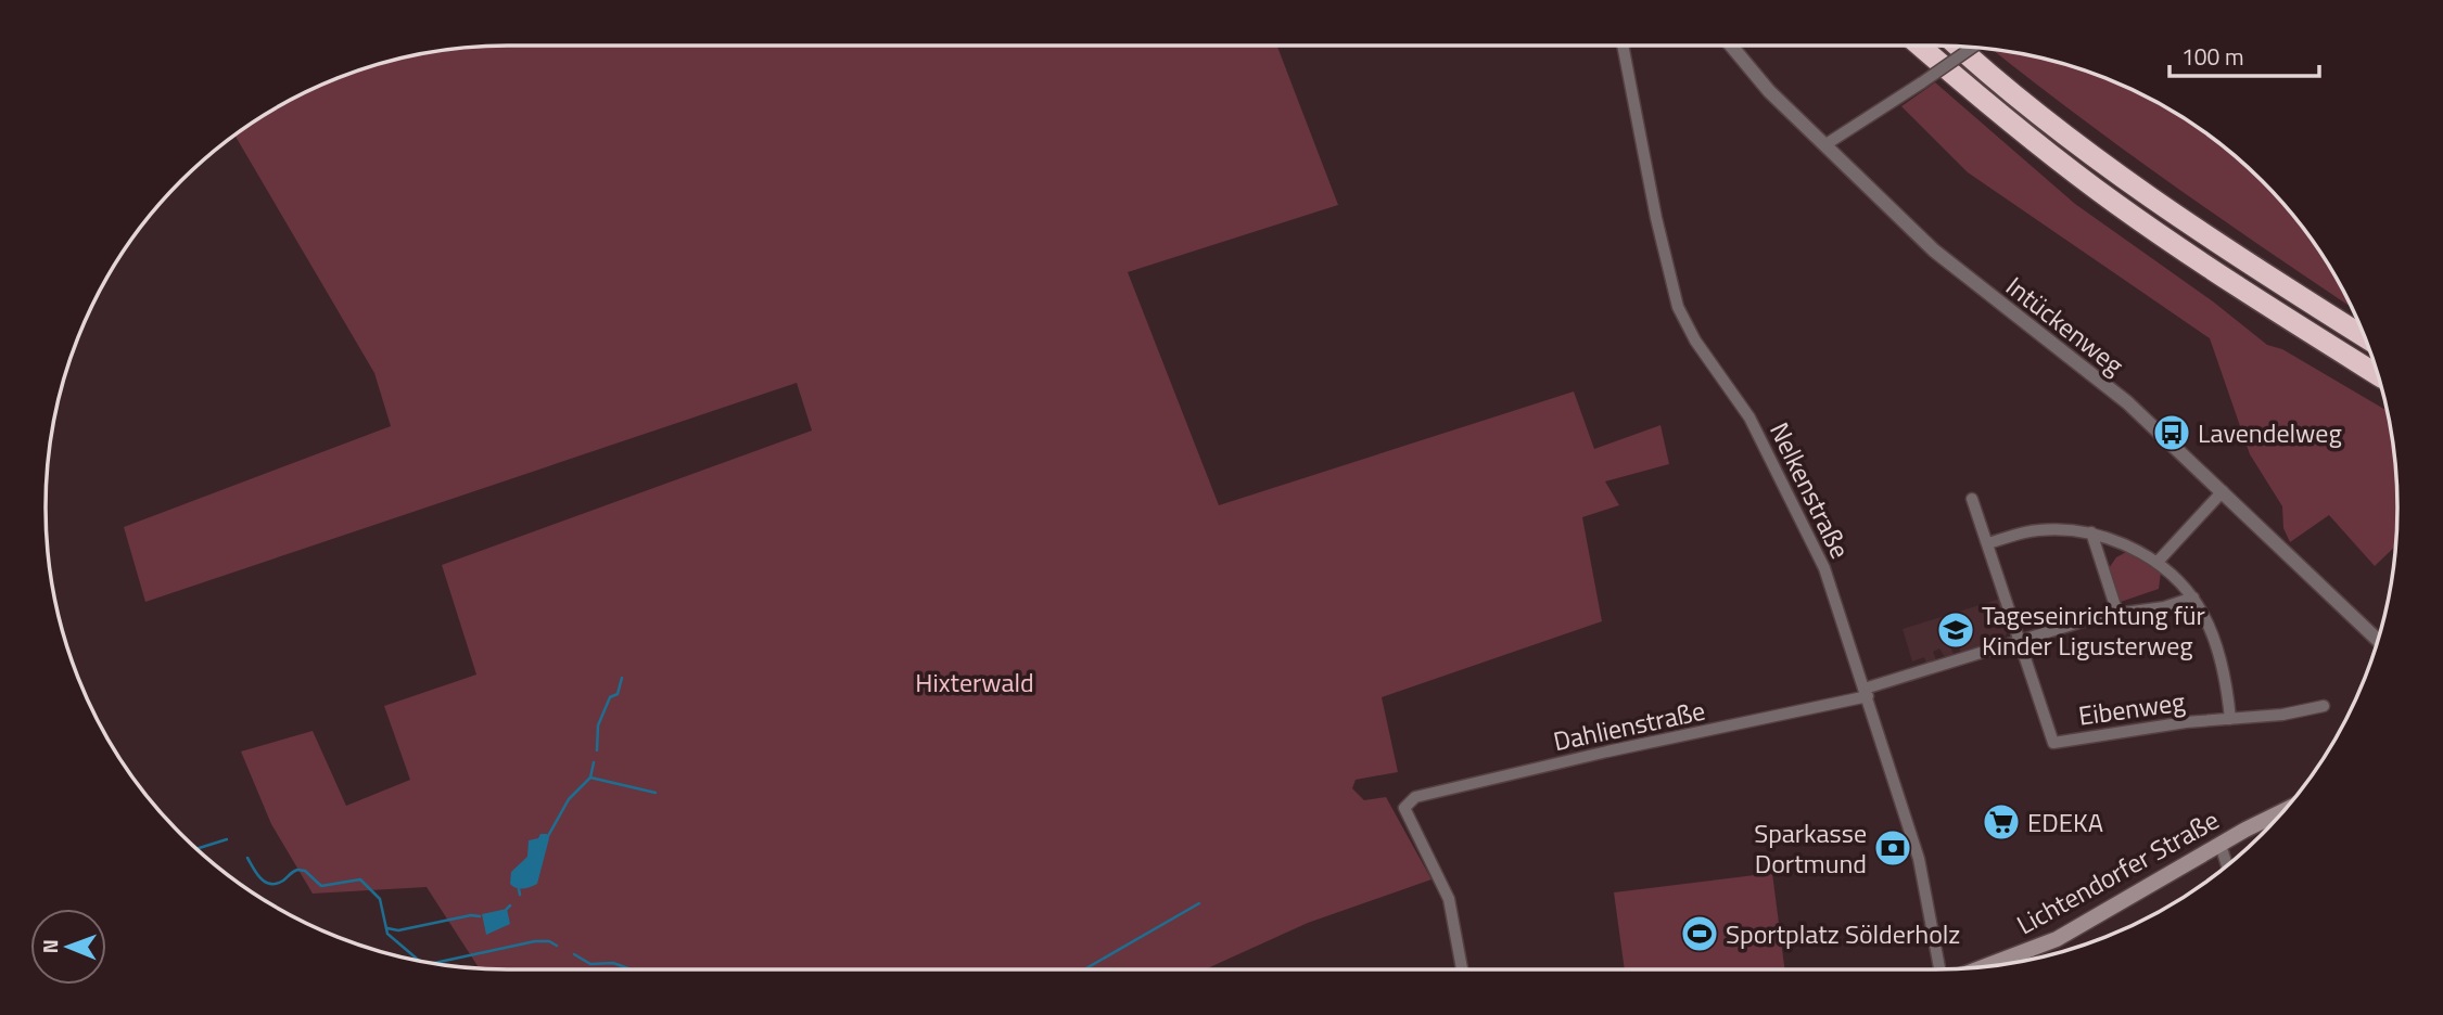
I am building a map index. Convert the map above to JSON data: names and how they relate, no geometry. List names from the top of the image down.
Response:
{
  "streets": {
    "main road": ["Lichtendorfer Straße"],
    "street": [
      "Intückenweg",
      "Nelkenstraße",
      "Eibenweg",
      "Dahlienstraße"
    ]
  },
  "crossings": [
    ["Nelkenstraße", "Dahlienstraße"],
    ["Eibenweg", "Dahlienstraße"]
  ],
  "parks": ["Hixterwald"],
  "places": {
    "bus stop": ["Lavendelweg"],
    "school or university": ["Tageseinrichtung für Kinder Ligusterweg"],
    "supermarket": ["EDEKA"],
    "bank": ["Sparkasse Dortmund"],
    "sports": ["Sportplatz Sölderholz"]
  },
  "scale_bar": "100 m",
  "north": "left"
}
